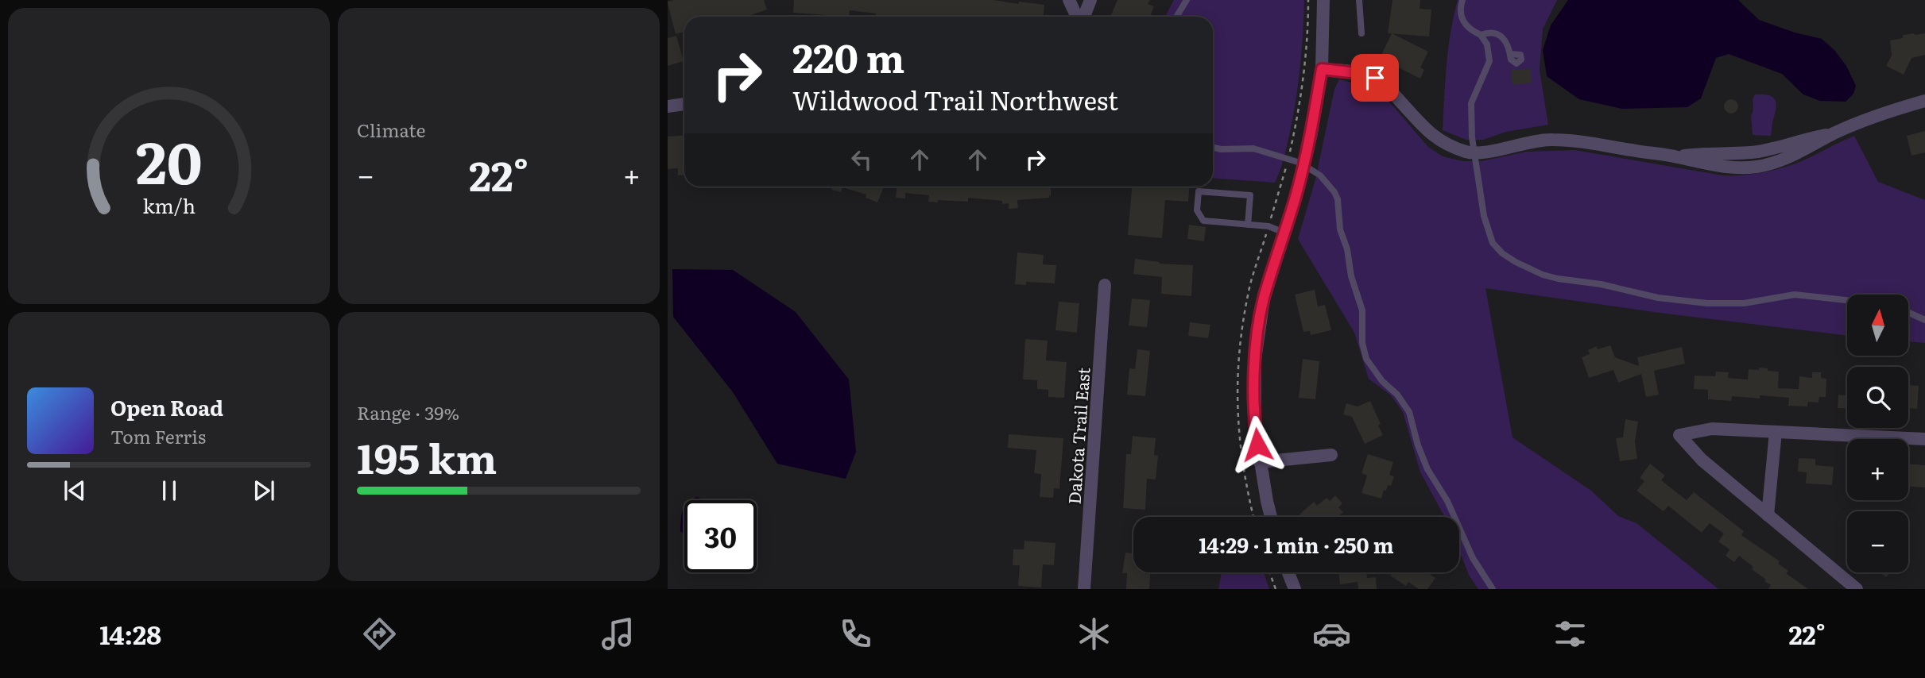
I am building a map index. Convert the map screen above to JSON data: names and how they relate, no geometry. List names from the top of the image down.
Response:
{
  "streets": {
    "street": ["Dakota Trail East"]
  },
  "north": "top",
  "page": {
    "tile": [
      "Climate",
      ["Range · 39%", "195 km"]
    ],
    "turn": ["220 m", "Wildwood Trail Northwest"],
    "heat": ["−", "22°", "+"],
    "map_buttons": ["+", "−"],
    "song": ["Open Road", "Tom Ferris"],
    "limit": "30",
    "trip": "14:29 · 1 min · 250 m",
    "tabs": ["14:28", "22°"],
    "gauge": ["20", "km/h"]
  }
}
